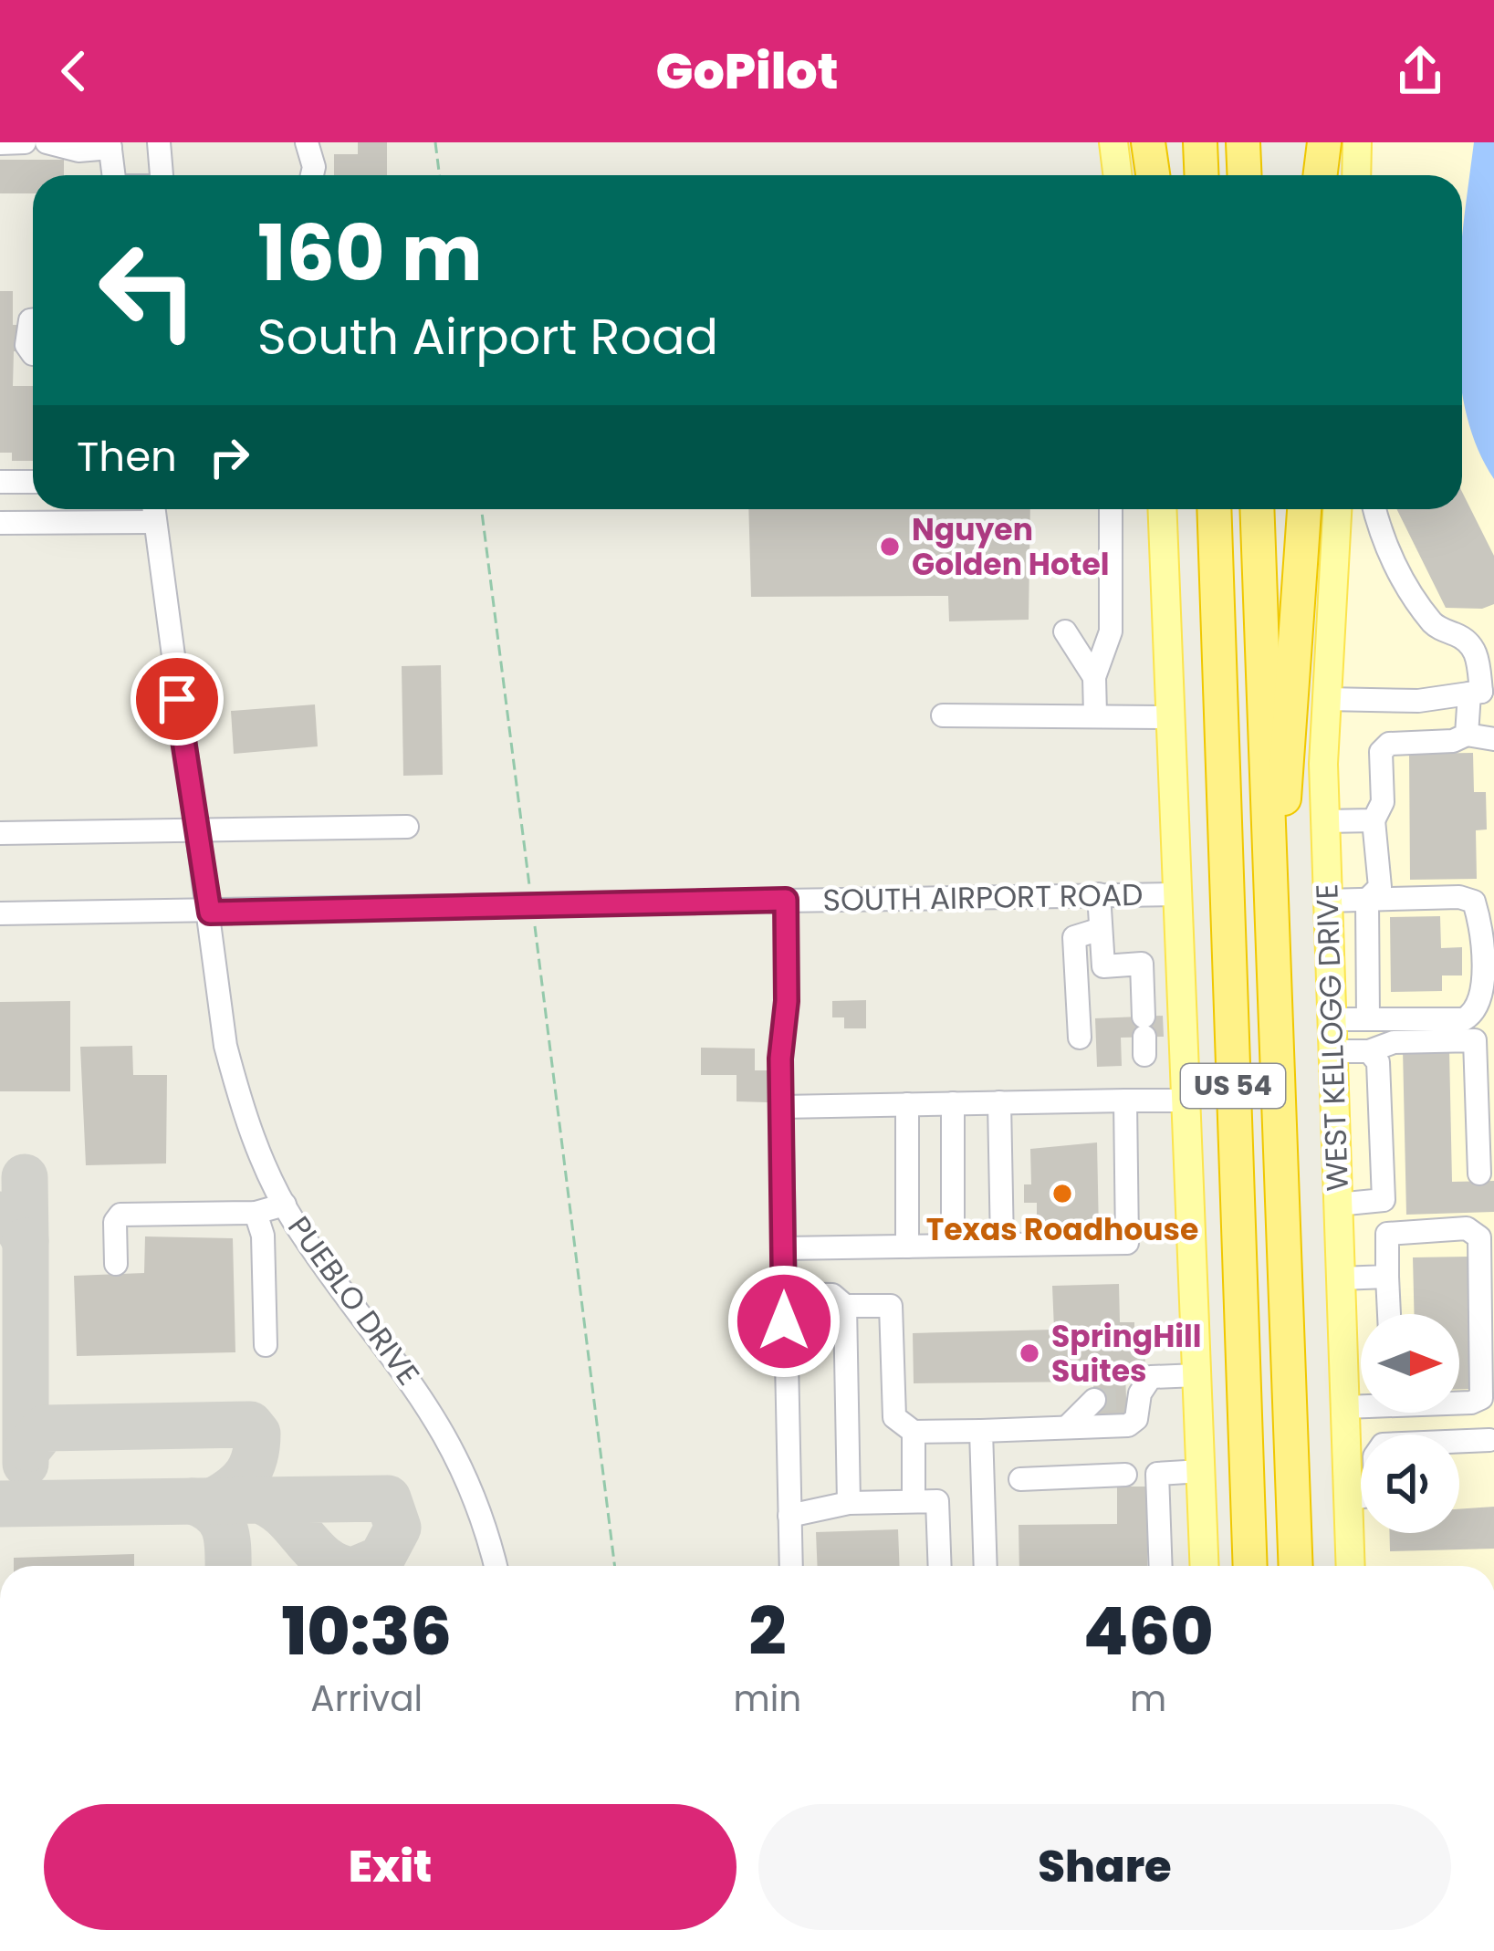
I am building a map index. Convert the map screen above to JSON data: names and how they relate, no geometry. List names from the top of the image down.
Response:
{
  "streets": {
    "highway": ["US 54"],
    "main road": ["WEST KELLOGG DRIVE"],
    "street": ["SOUTH AIRPORT ROAD", "PUEBLO DRIVE"]
  },
  "crossings": [
    ["SOUTH AIRPORT ROAD", "PUEBLO DRIVE"]
  ],
  "places": ["Nguyen Golden Hotel", "Texas Roadhouse", "SpringHill Suites"],
  "north": "right",
  "page": {
    "header": "GoPilot",
    "turn": ["160 m", "South Airport Road"],
    "then": "Then",
    "eta": [
      "10:36",
      "Arrival",
      "2",
      "min",
      "460",
      "m"
    ],
    "buttons": ["Exit", "Share"]
  }
}
